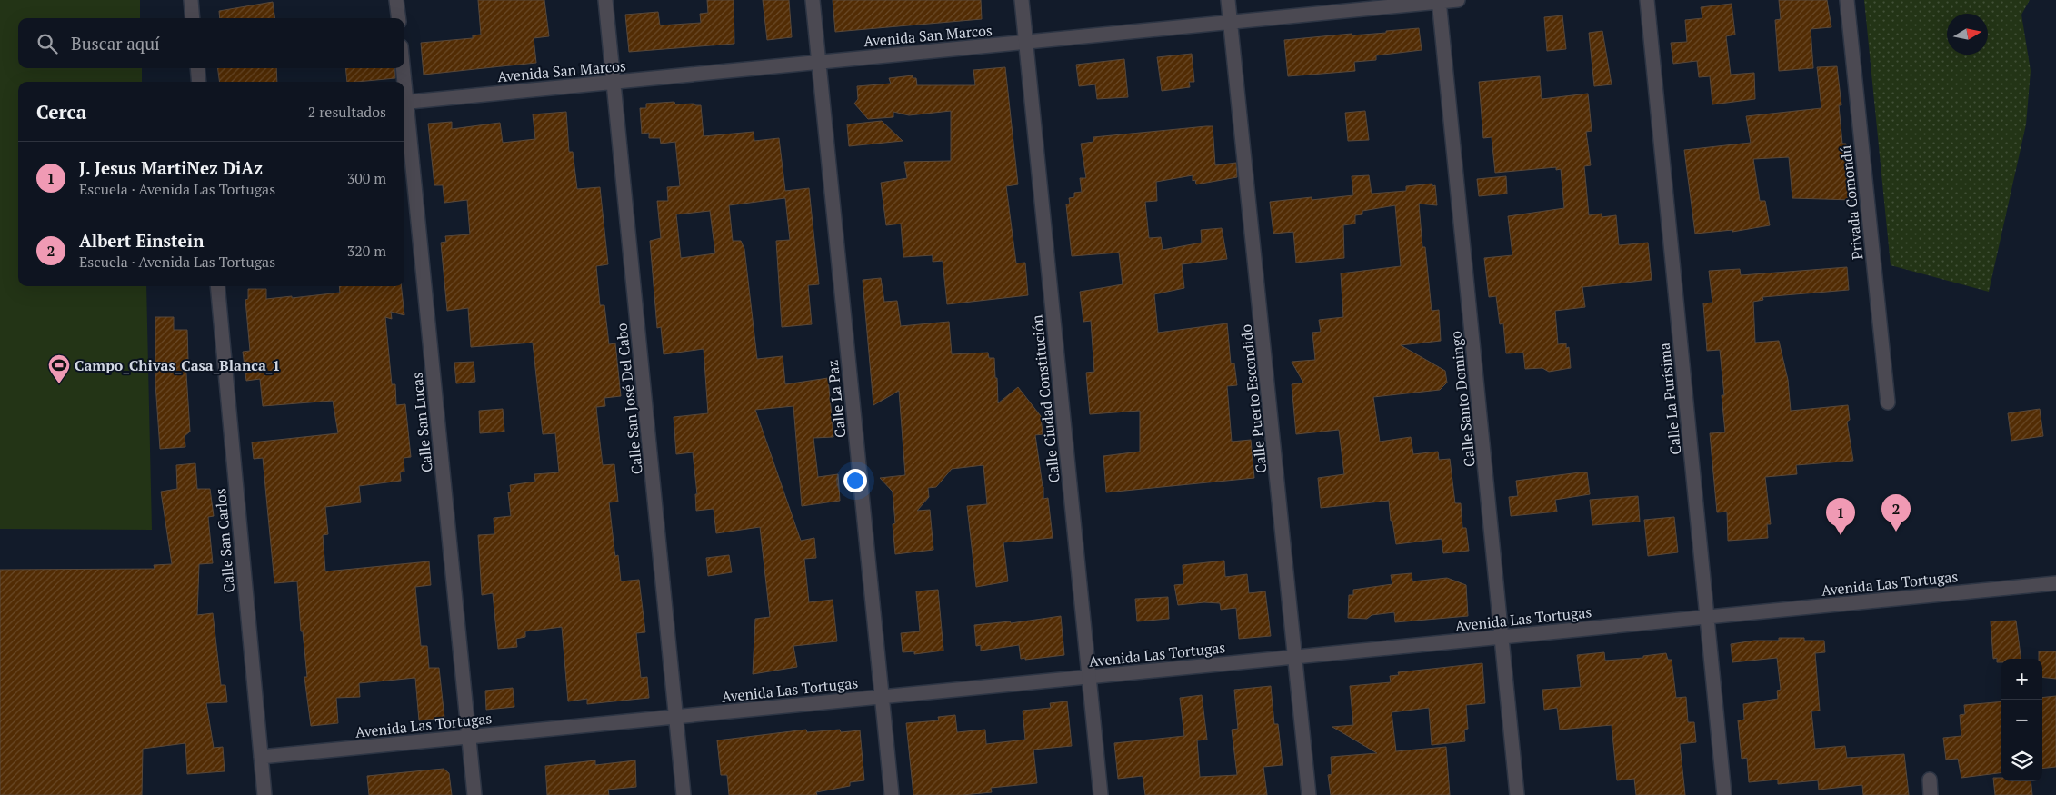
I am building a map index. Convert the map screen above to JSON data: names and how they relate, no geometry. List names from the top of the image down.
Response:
{
  "streets": {
    "street": [
      "Avenida San Marcos",
      "Privada Comondú",
      "Calle San José Del Cabo",
      "Calle La Paz",
      "Calle Ciudad Constitución",
      "Calle Puerto Escondido",
      "Calle Santo Domingo",
      "Calle La Purísima",
      "Calle San Lucas",
      "Calle San Carlos",
      "Avenida Las Tortugas"
    ]
  },
  "crossings": [
    ["Avenida San Marcos", "Calle San José Del Cabo"],
    ["Avenida San Marcos", "Calle La Paz"],
    ["Avenida San Marcos", "Calle Ciudad Constitución"],
    ["Avenida San Marcos", "Calle Puerto Escondido"],
    ["Avenida San Marcos", "Calle Santo Domingo"],
    ["Calle San José Del Cabo", "Avenida Las Tortugas"],
    ["Calle La Paz", "Avenida Las Tortugas"],
    ["Calle Ciudad Constitución", "Avenida Las Tortugas"],
    ["Calle Puerto Escondido", "Avenida Las Tortugas"],
    ["Calle Santo Domingo", "Avenida Las Tortugas"],
    ["Calle La Purísima", "Avenida Las Tortugas"],
    ["Calle San Lucas", "Avenida Las Tortugas"],
    ["Calle San Carlos", "Avenida Las Tortugas"]
  ],
  "places": {
    "sports": ["Campo_Chivas_Casa_Blanca_1"]
  },
  "north": "right",
  "page": {
    "search": "Buscar aquí",
    "heading": ["Cerca", "2 resultados"],
    "list": [
      {
        "mark": "1",
        "name": "J. Jesus MartiNez DiAz",
        "note": "Escuela · Avenida Las Tortugas",
        "value": "300 m"
      },
      {
        "mark": "2",
        "name": "Albert Einstein",
        "note": "Escuela · Avenida Las Tortugas",
        "value": "320 m"
      }
    ],
    "pins": ["2", "1"],
    "map_buttons": ["+", "−"]
  }
}
